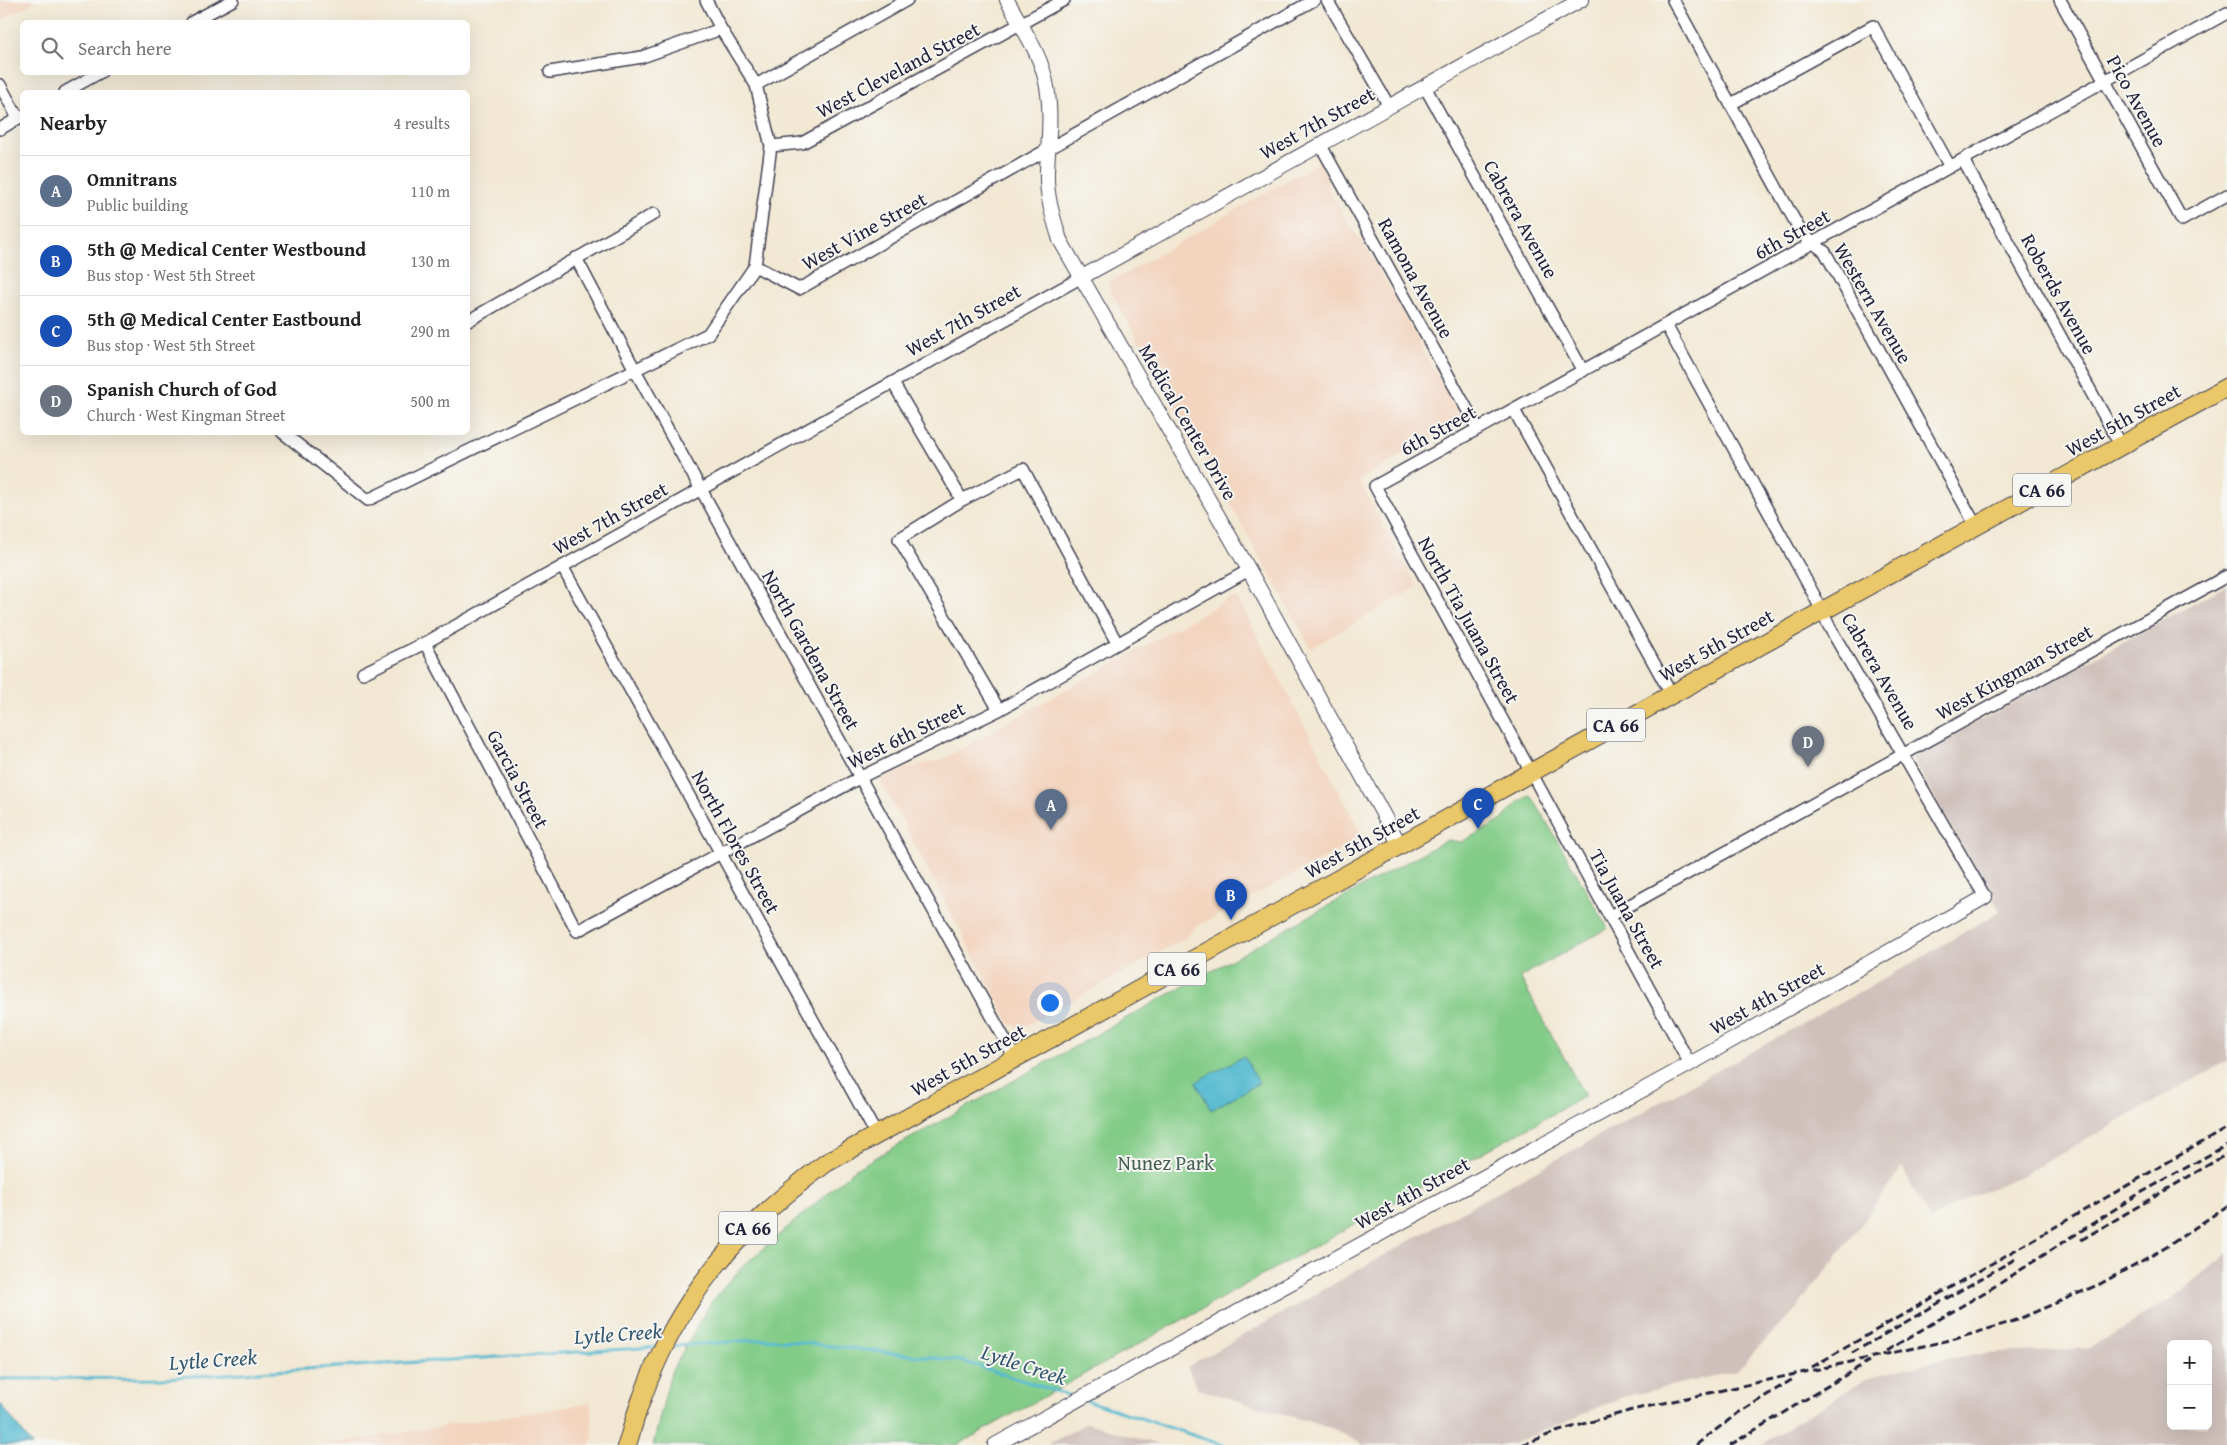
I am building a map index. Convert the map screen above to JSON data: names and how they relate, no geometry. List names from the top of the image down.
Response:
{
  "streets": {
    "main road": ["West 5th Street", "CA 66"],
    "street": [
      "West Cleveland Street",
      "Pico Avenue",
      "West 7th Street",
      "Cabrera Avenue",
      "West Vine Street",
      "6th Street",
      "Ramona Avenue",
      "Roberds Avenue",
      "Western Avenue",
      "Medical Center Drive",
      "North Tia Juana Street",
      "North Gardena Street",
      "West Kingman Street",
      "West 6th Street",
      "Garcia Street",
      "North Flores Street",
      "Tia Juana Street",
      "West 4th Street"
    ]
  },
  "crossings": [
    ["West Cleveland Street", "Medical Center Drive"],
    ["Pico Avenue", "6th Street"],
    ["West 7th Street", "Cabrera Avenue"],
    ["West 7th Street", "Ramona Avenue"],
    ["West 7th Street", "Medical Center Drive"],
    ["West 7th Street", "North Gardena Street"],
    ["West 7th Street", "Garcia Street"],
    ["West 7th Street", "North Flores Street"],
    ["Cabrera Avenue", "6th Street"],
    ["Cabrera Avenue", "West 5th Street"],
    ["Cabrera Avenue", "West Kingman Street"],
    ["Cabrera Avenue", "West 4th Street"],
    ["West Vine Street", "Medical Center Drive"],
    ["6th Street", "Ramona Avenue"],
    ["6th Street", "Roberds Avenue"],
    ["6th Street", "Western Avenue"],
    ["6th Street", "North Tia Juana Street"],
    ["Roberds Avenue", "West 5th Street"],
    ["Western Avenue", "West 5th Street"],
    ["West 5th Street", "Medical Center Drive"],
    ["West 5th Street", "North Tia Juana Street"],
    ["West 5th Street", "North Gardena Street"],
    ["West 5th Street", "North Flores Street"],
    ["West 5th Street", "Tia Juana Street"],
    ["Medical Center Drive", "West 6th Street"],
    ["North Tia Juana Street", "Tia Juana Street"],
    ["North Gardena Street", "West 6th Street"],
    ["West Kingman Street", "Tia Juana Street"],
    ["West 6th Street", "Garcia Street"],
    ["West 6th Street", "North Flores Street"],
    ["Tia Juana Street", "West 4th Street"]
  ],
  "water": ["Lytle Creek"],
  "parks": ["Nunez Park"],
  "page": {
    "search": "Search here",
    "heading": ["Nearby", "4 results"],
    "list": [
      {
        "mark": "A",
        "name": "Omnitrans",
        "note": "Public building",
        "value": "110 m"
      },
      {
        "mark": "B",
        "name": "5th @ Medical Center Westbound",
        "note": "Bus stop · West 5th Street",
        "value": "130 m"
      },
      {
        "mark": "C",
        "name": "5th @ Medical Center Eastbound",
        "note": "Bus stop · West 5th Street",
        "value": "290 m"
      },
      {
        "mark": "D",
        "name": "Spanish Church of God",
        "note": "Church · West Kingman Street",
        "value": "500 m"
      }
    ],
    "pins": [
      "D",
      "C",
      "A",
      "B"
    ],
    "map_buttons": ["+", "−"]
  }
}
